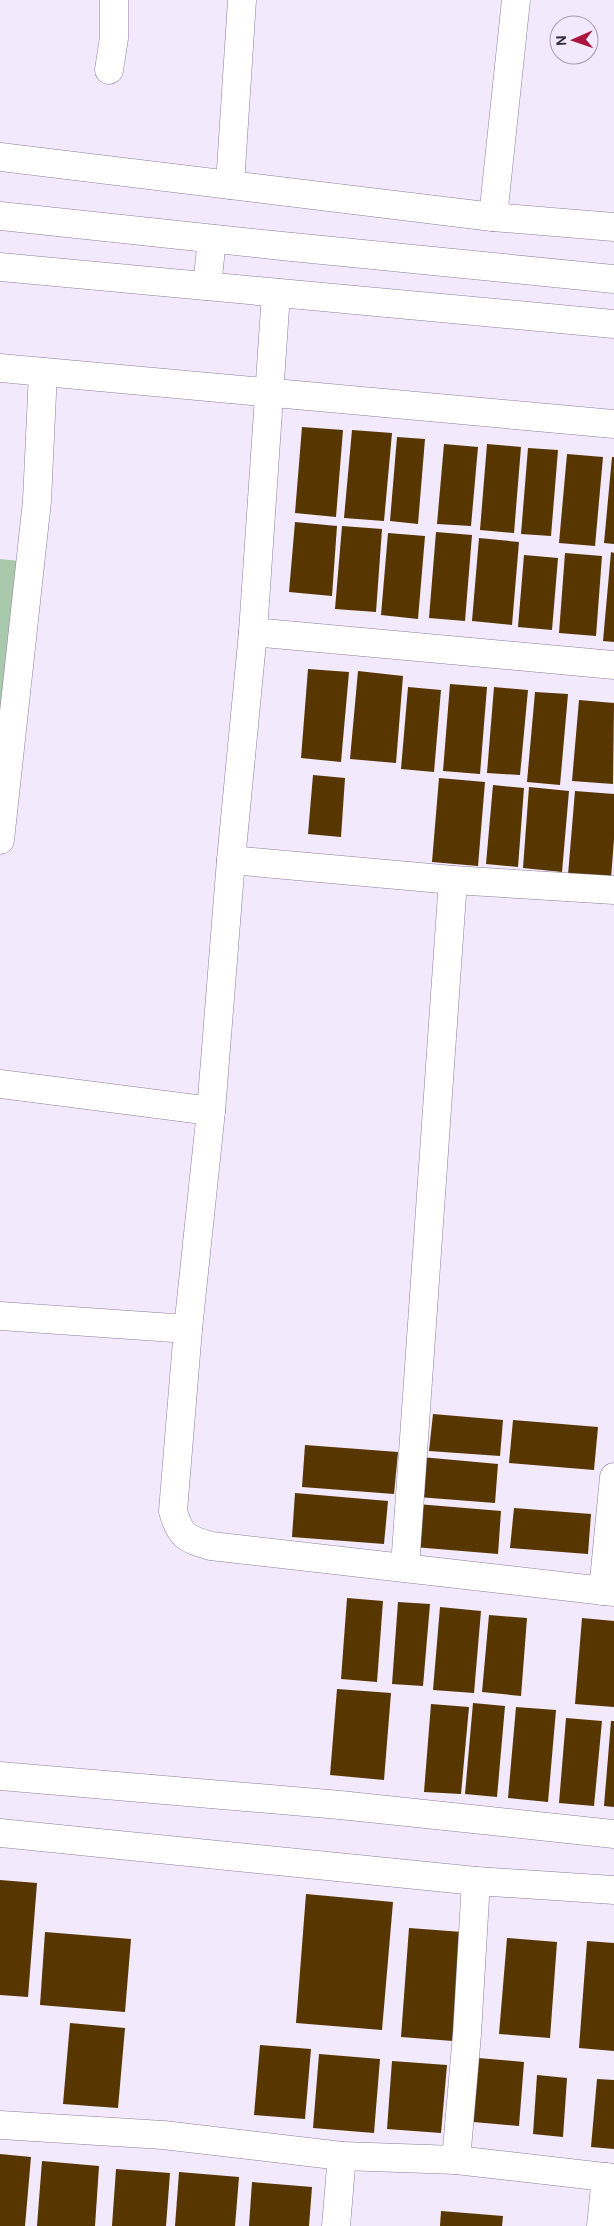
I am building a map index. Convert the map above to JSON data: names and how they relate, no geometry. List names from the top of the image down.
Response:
{
  "north": "left"
}
